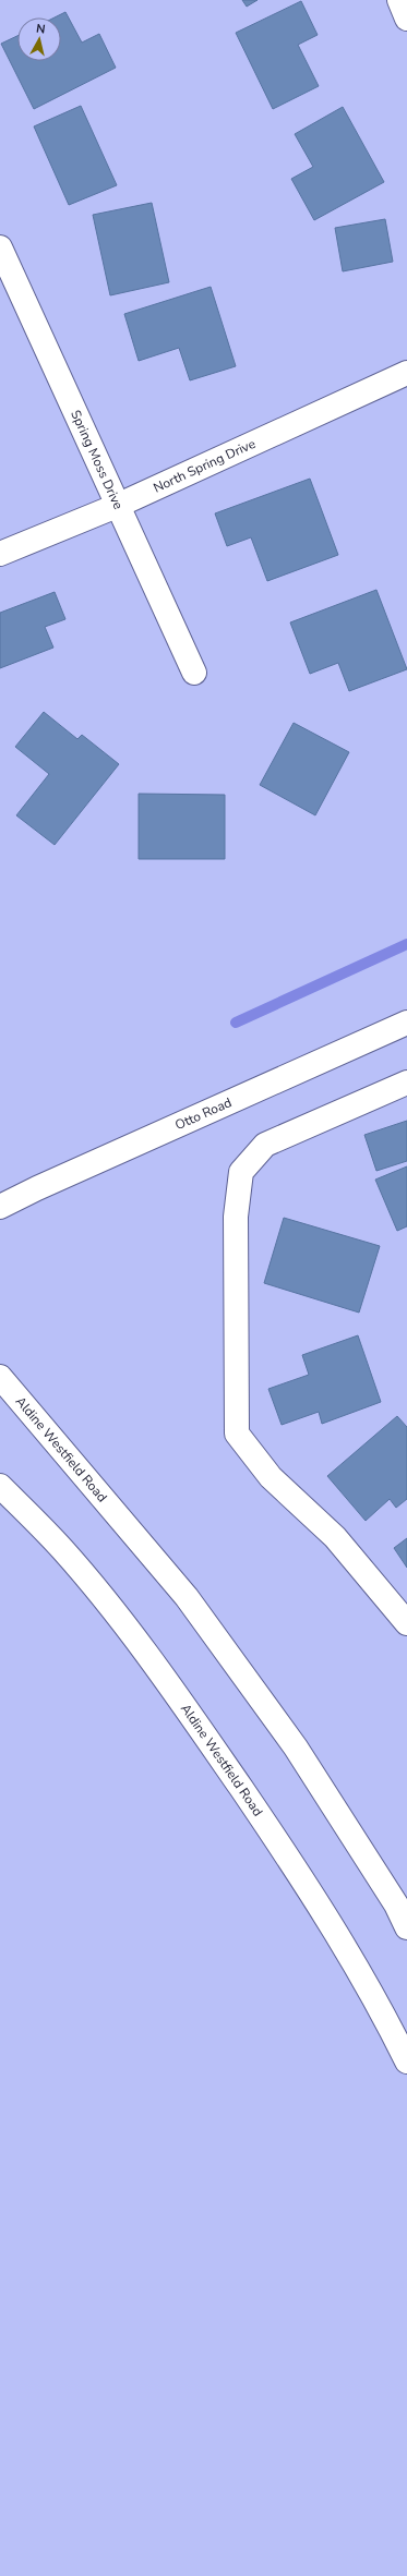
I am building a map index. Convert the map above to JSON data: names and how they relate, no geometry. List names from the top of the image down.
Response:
{
  "streets": {
    "street": [
      "Spring Moss Drive",
      "North Spring Drive",
      "Otto Road",
      "Aldine Westfield Road"
    ]
  },
  "crossings": [
    ["Spring Moss Drive", "North Spring Drive"]
  ],
  "north": "top"
}
